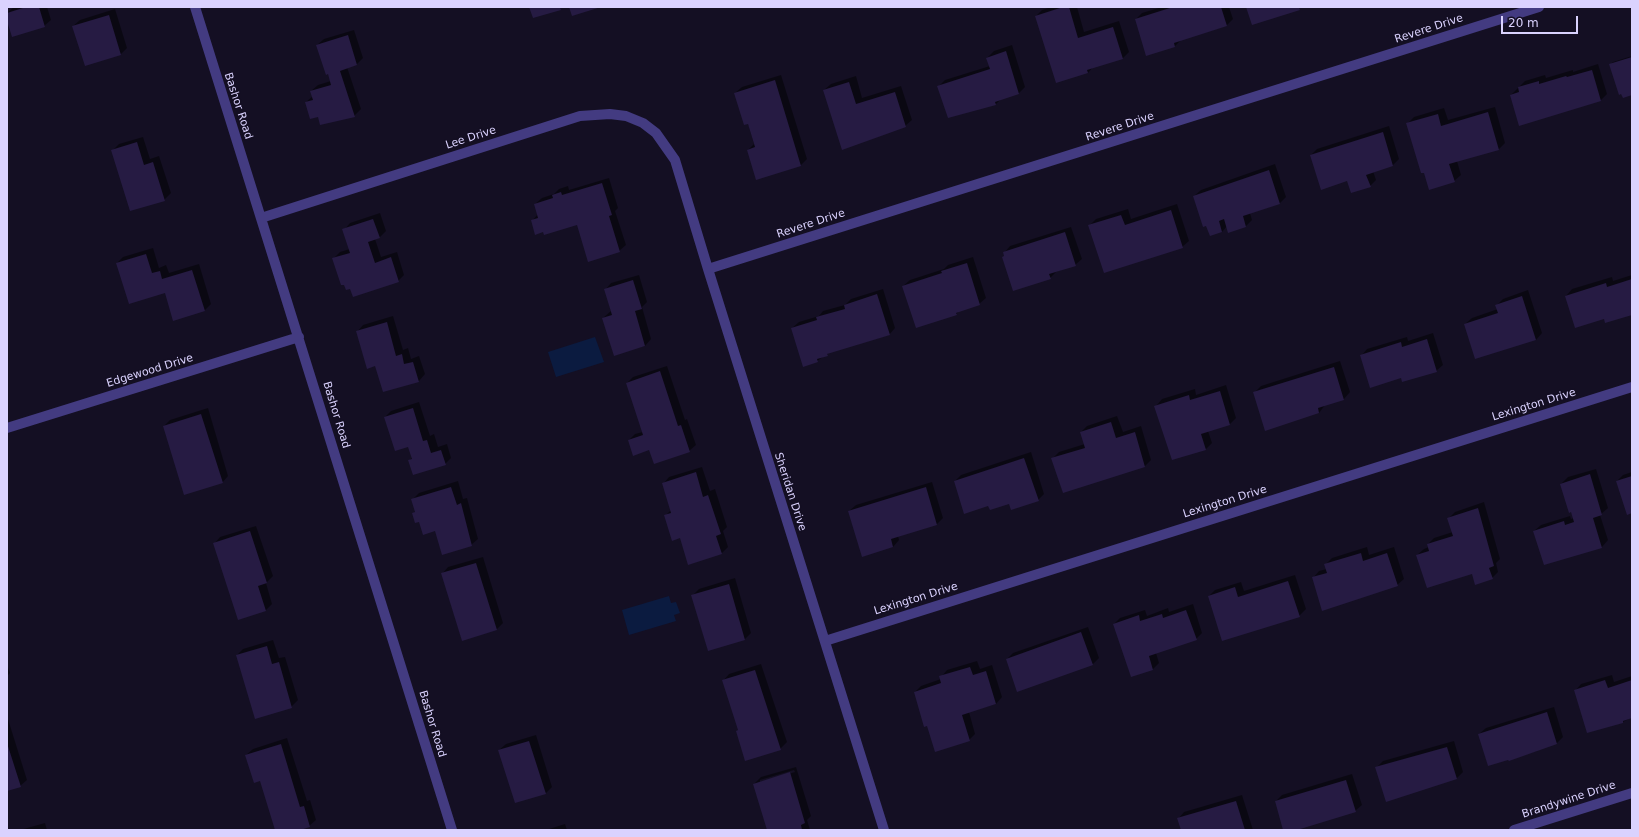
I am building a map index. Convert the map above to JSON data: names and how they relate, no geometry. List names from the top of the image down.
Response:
{
  "streets": {
    "street": [
      "Revere Drive",
      "Bashor Road",
      "Lee Drive",
      "Edgewood Drive",
      "Lexington Drive",
      "Sheridan Drive",
      "Brandywine Drive"
    ]
  },
  "crossings": [
    ["Revere Drive", "Sheridan Drive"],
    ["Bashor Road", "Lee Drive"],
    ["Bashor Road", "Edgewood Drive"],
    ["Lee Drive", "Sheridan Drive"],
    ["Lexington Drive", "Sheridan Drive"]
  ],
  "scale_bar": "20 m"
}
